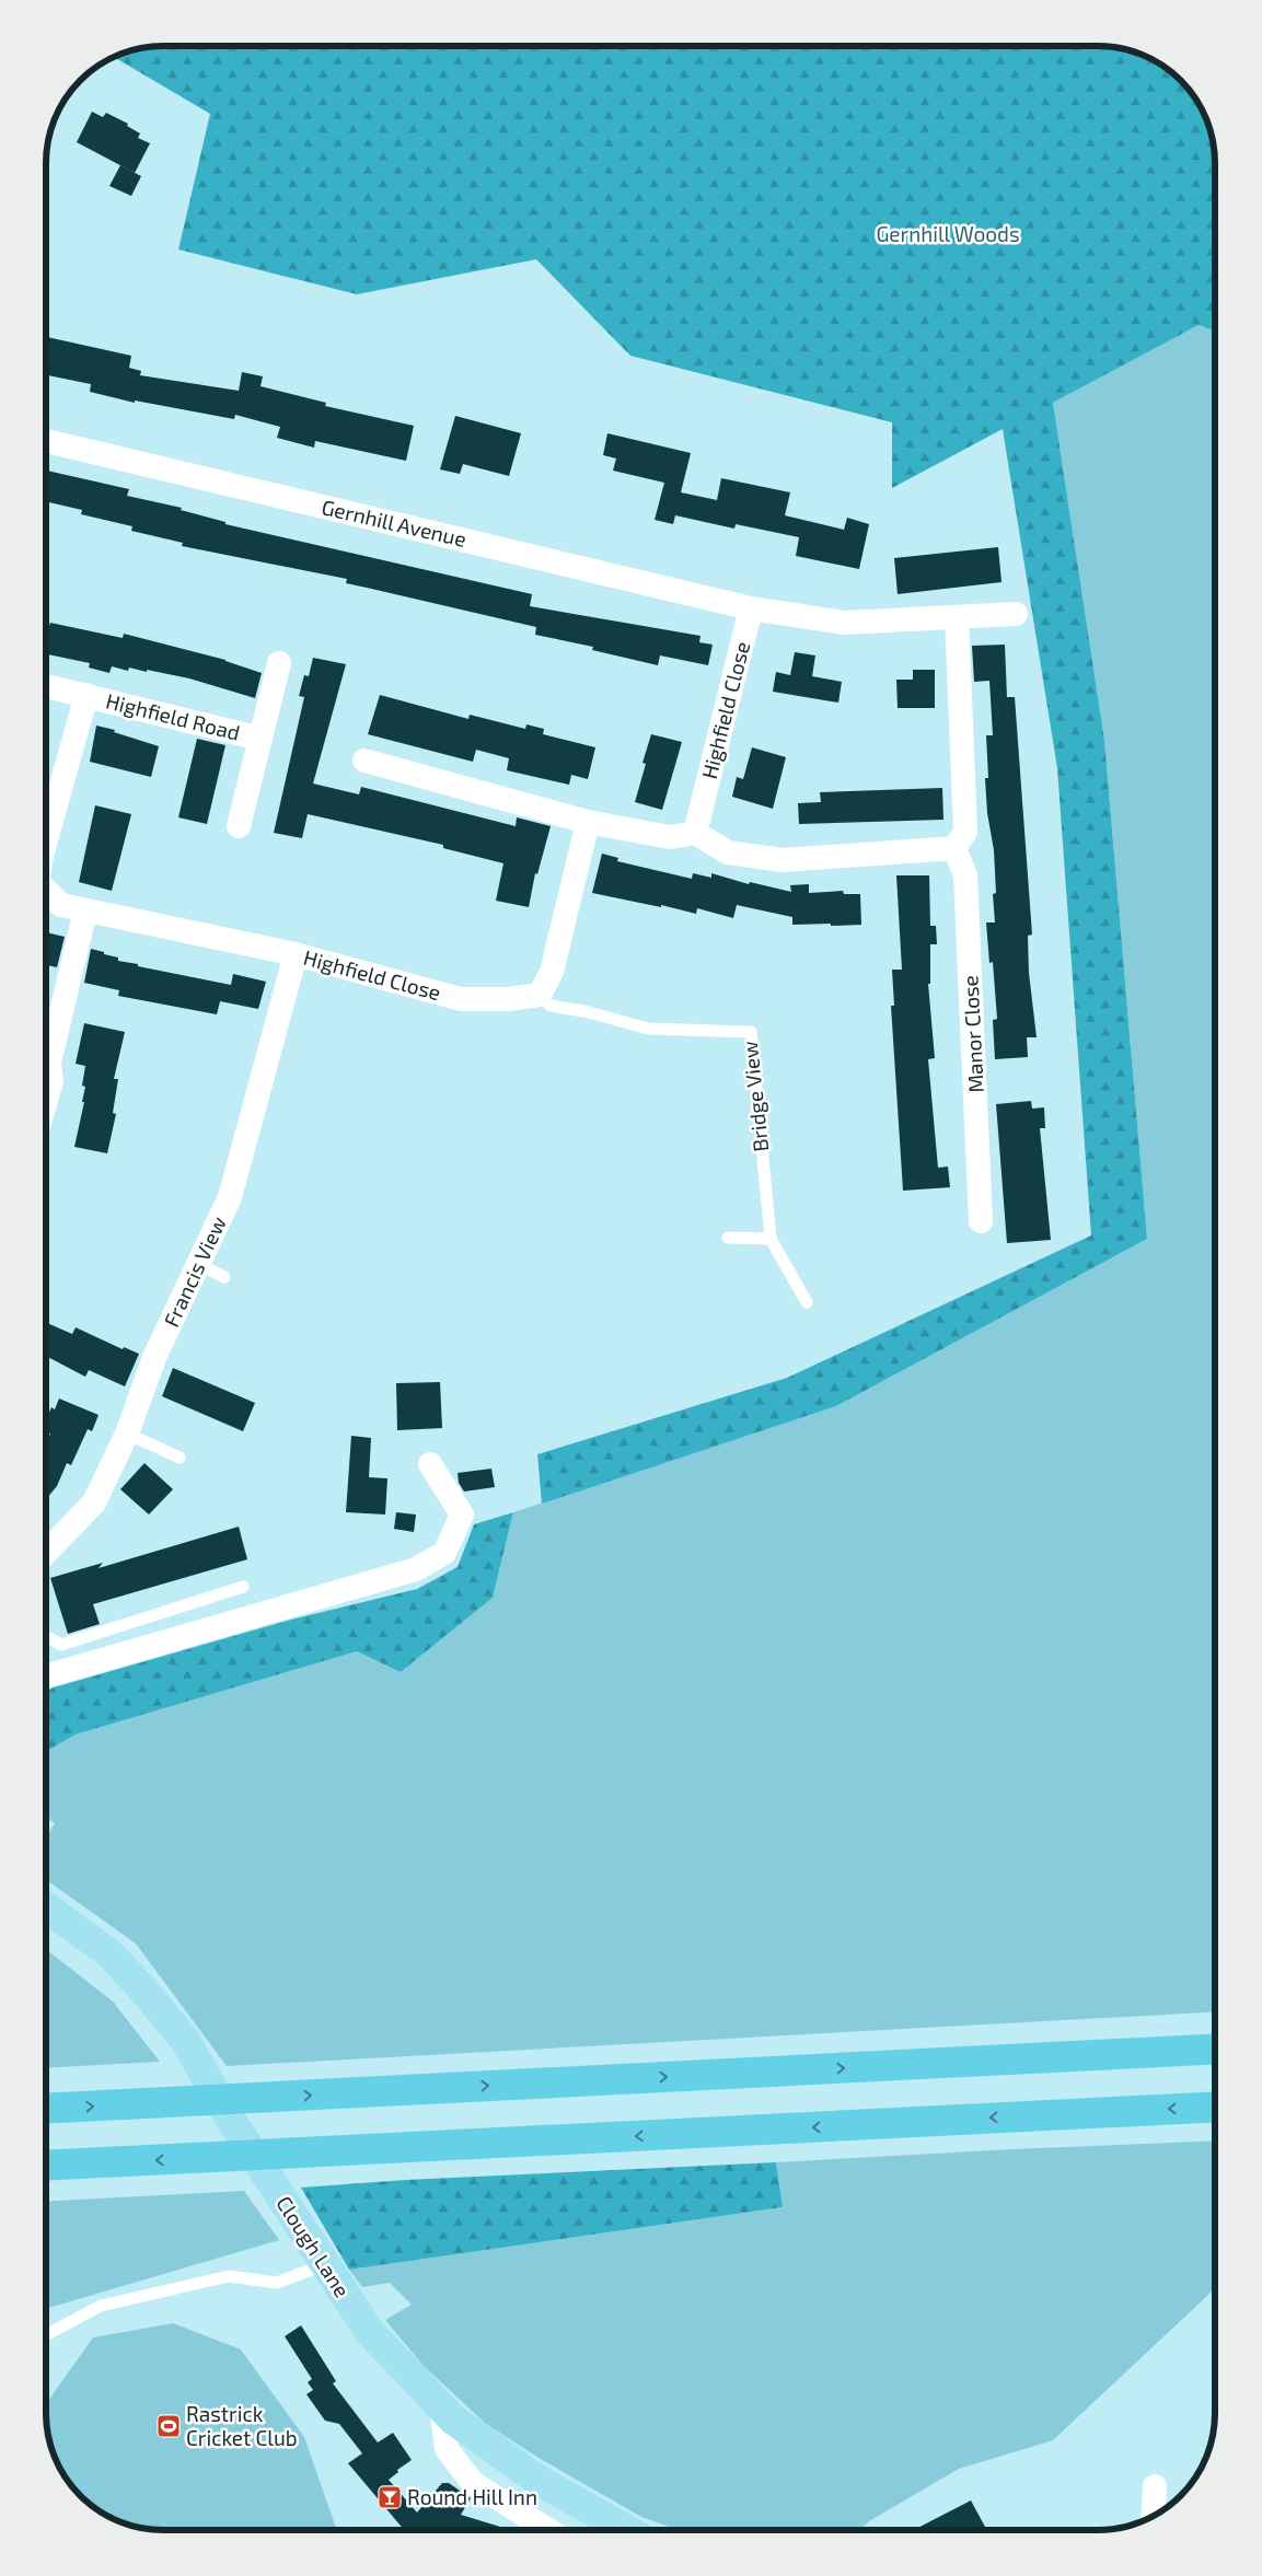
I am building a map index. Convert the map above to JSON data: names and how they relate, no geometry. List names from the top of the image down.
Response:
{
  "streets": {
    "main road": ["Clough Lane"],
    "street": [
      "Gernhill Avenue",
      "Highfield Close",
      "Highfield Road",
      "Manor Close",
      "Francis View"
    ],
    "lane": ["Bridge View"]
  },
  "crossings": [
    ["Gernhill Avenue", "Highfield Close"],
    ["Highfield Close", "Bridge View"],
    ["Highfield Close", "Francis View"]
  ],
  "parks": ["Gernhill Woods"],
  "places": {
    "sports": ["Rastrick Cricket Club"],
    "bar": ["Round Hill Inn"]
  }
}
